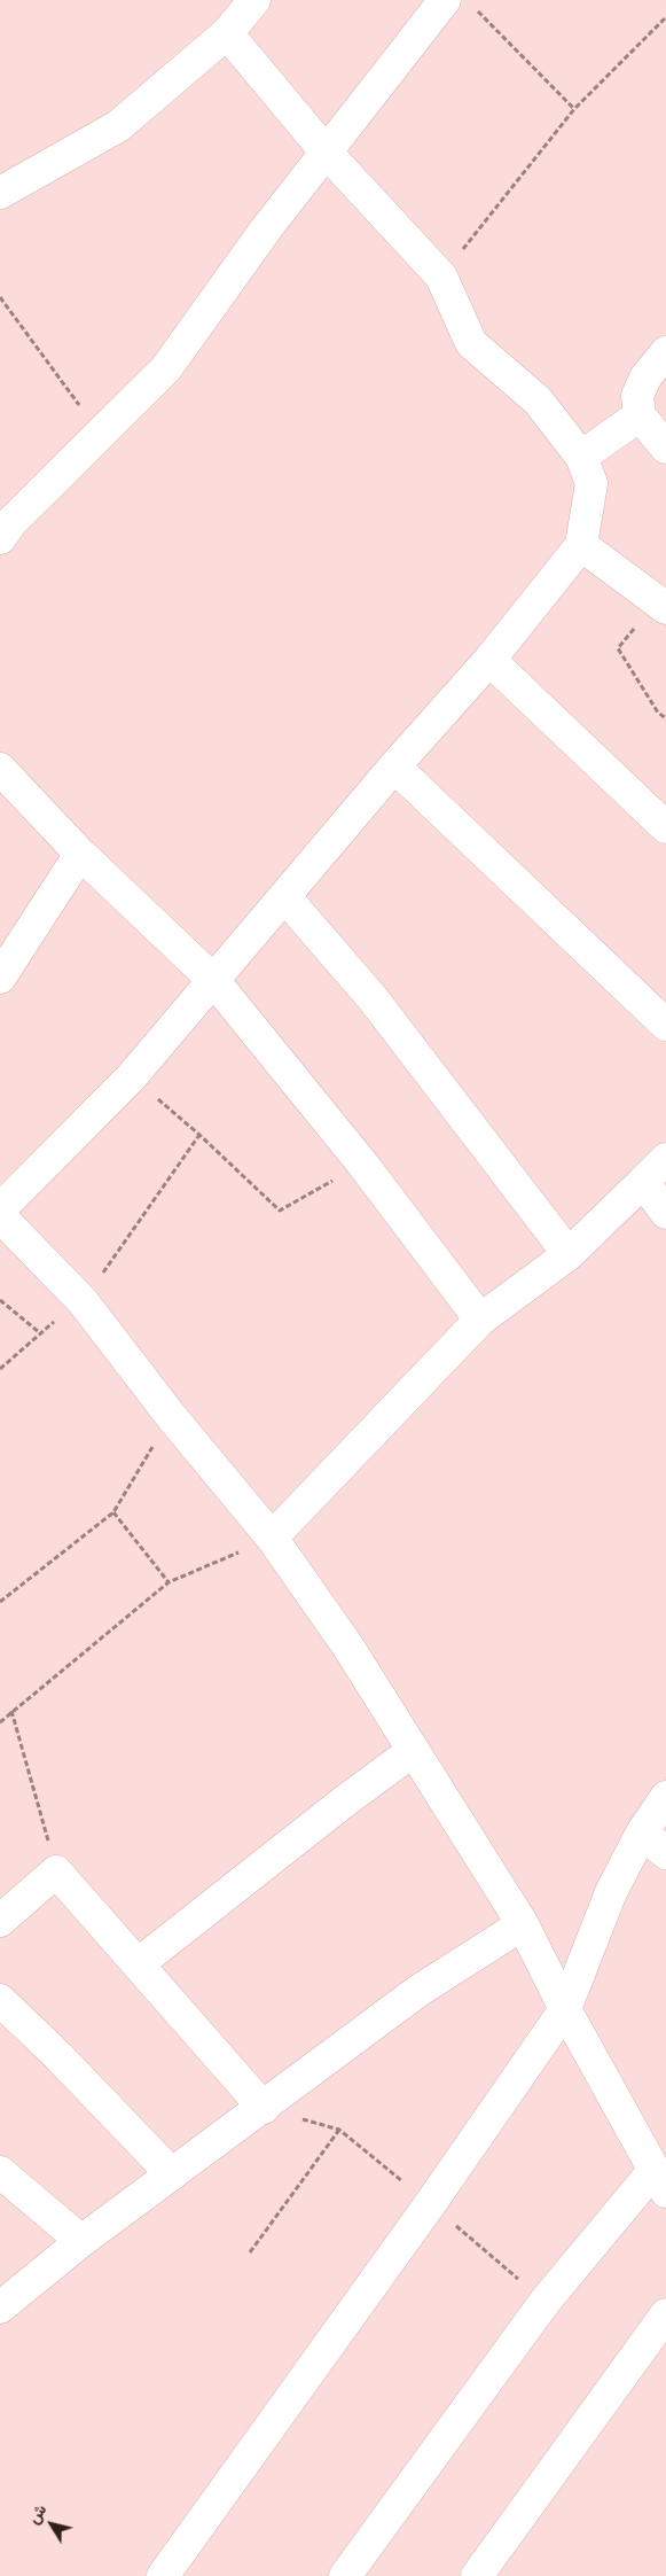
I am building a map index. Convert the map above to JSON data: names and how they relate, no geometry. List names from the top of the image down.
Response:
{
  "north": "top left"
}
